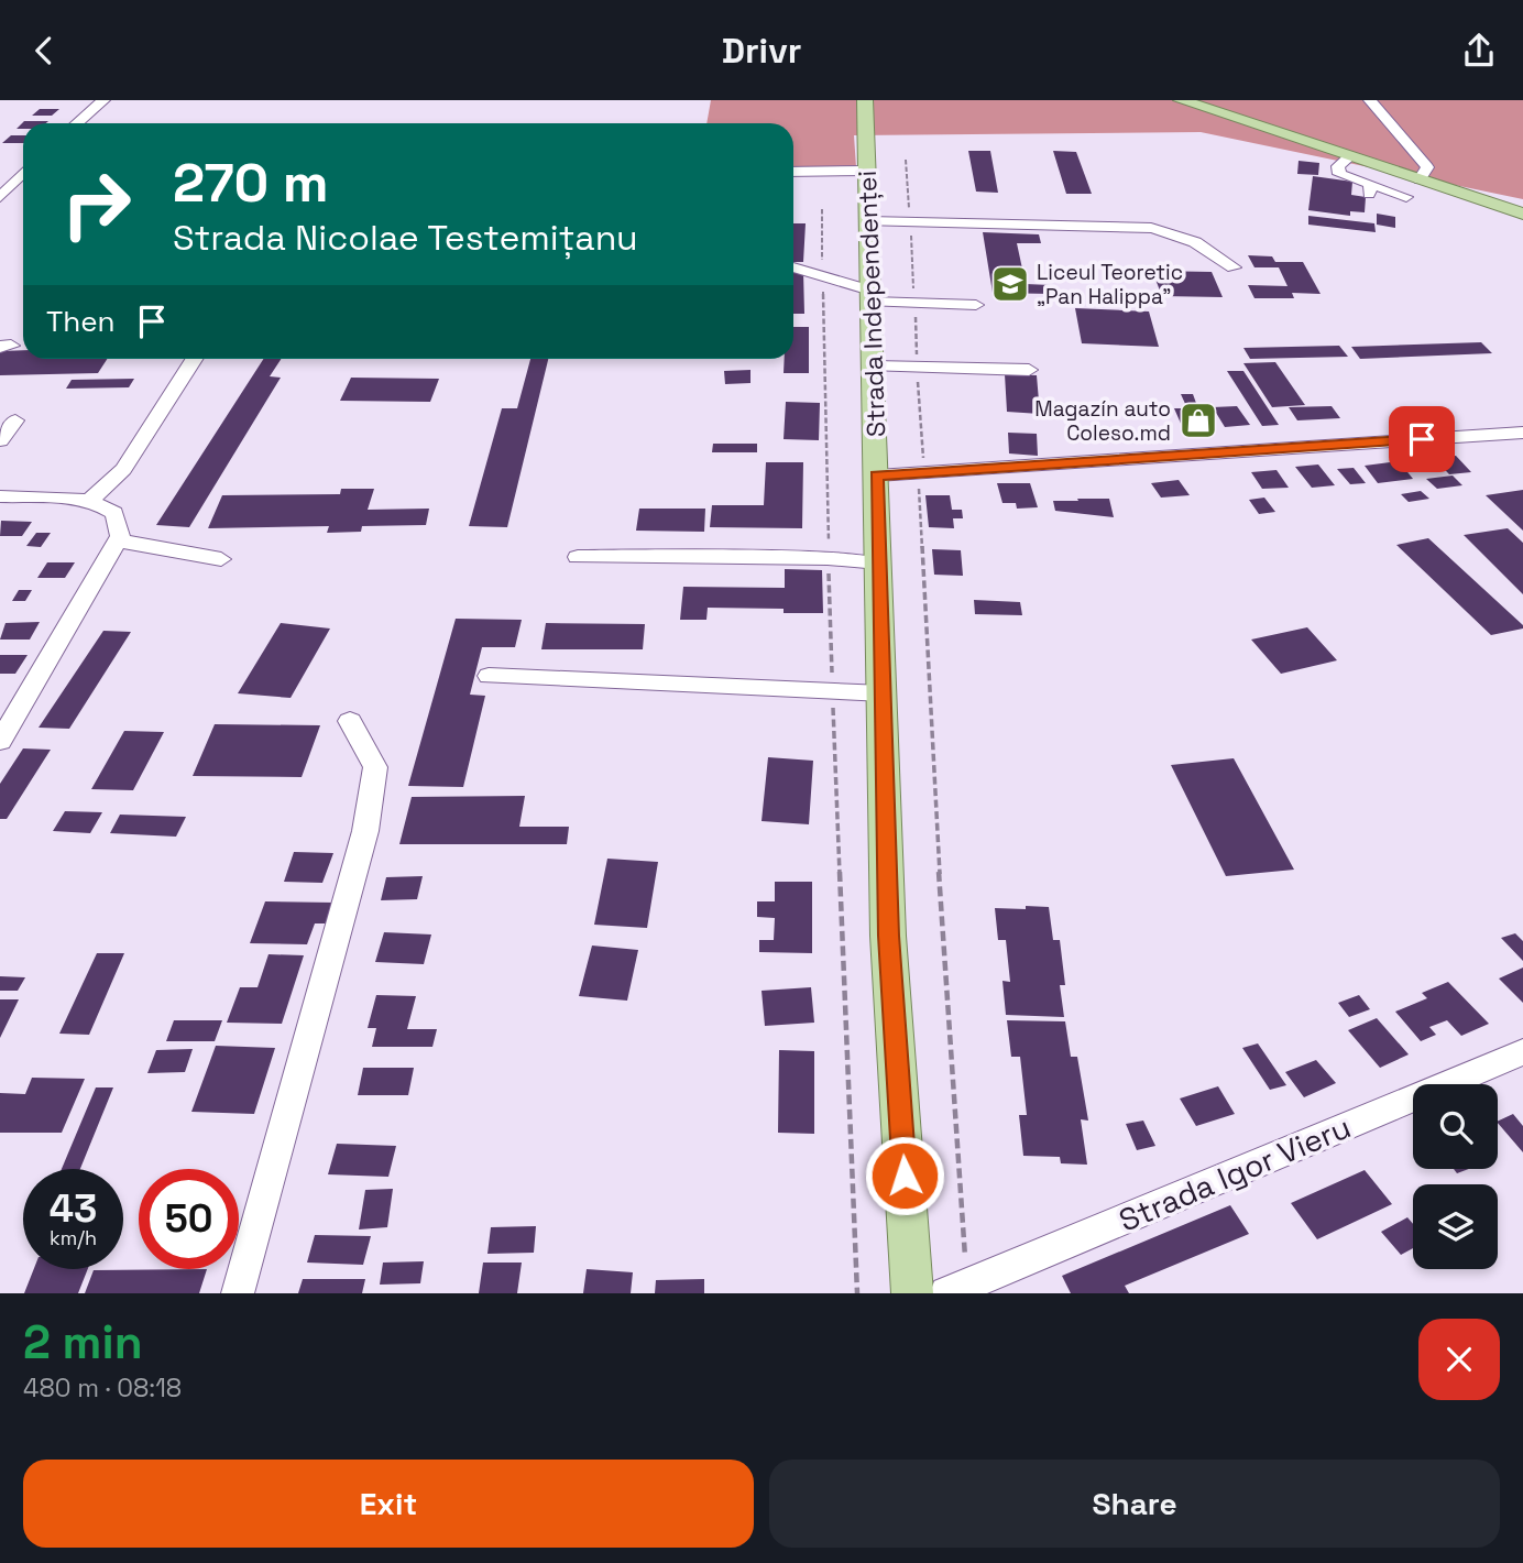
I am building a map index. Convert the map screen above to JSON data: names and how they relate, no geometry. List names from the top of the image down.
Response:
{
  "streets": {
    "main road": ["Strada Independenței"],
    "street": ["Strada Igor Vieru"]
  },
  "places": {
    "school or university": ["Liceul Teoretic „Pan Halippa”"],
    "shop": ["Magazín auto Coleso.md"]
  },
  "page": {
    "header": "Drivr",
    "turn": ["270 m", "Strada Nicolae Testemițanu"],
    "then": "Then",
    "speed": "43 km/h",
    "limit": "50",
    "heading": ["2 min", "480 m · 08:18"],
    "buttons": ["Exit", "Share"]
  }
}
